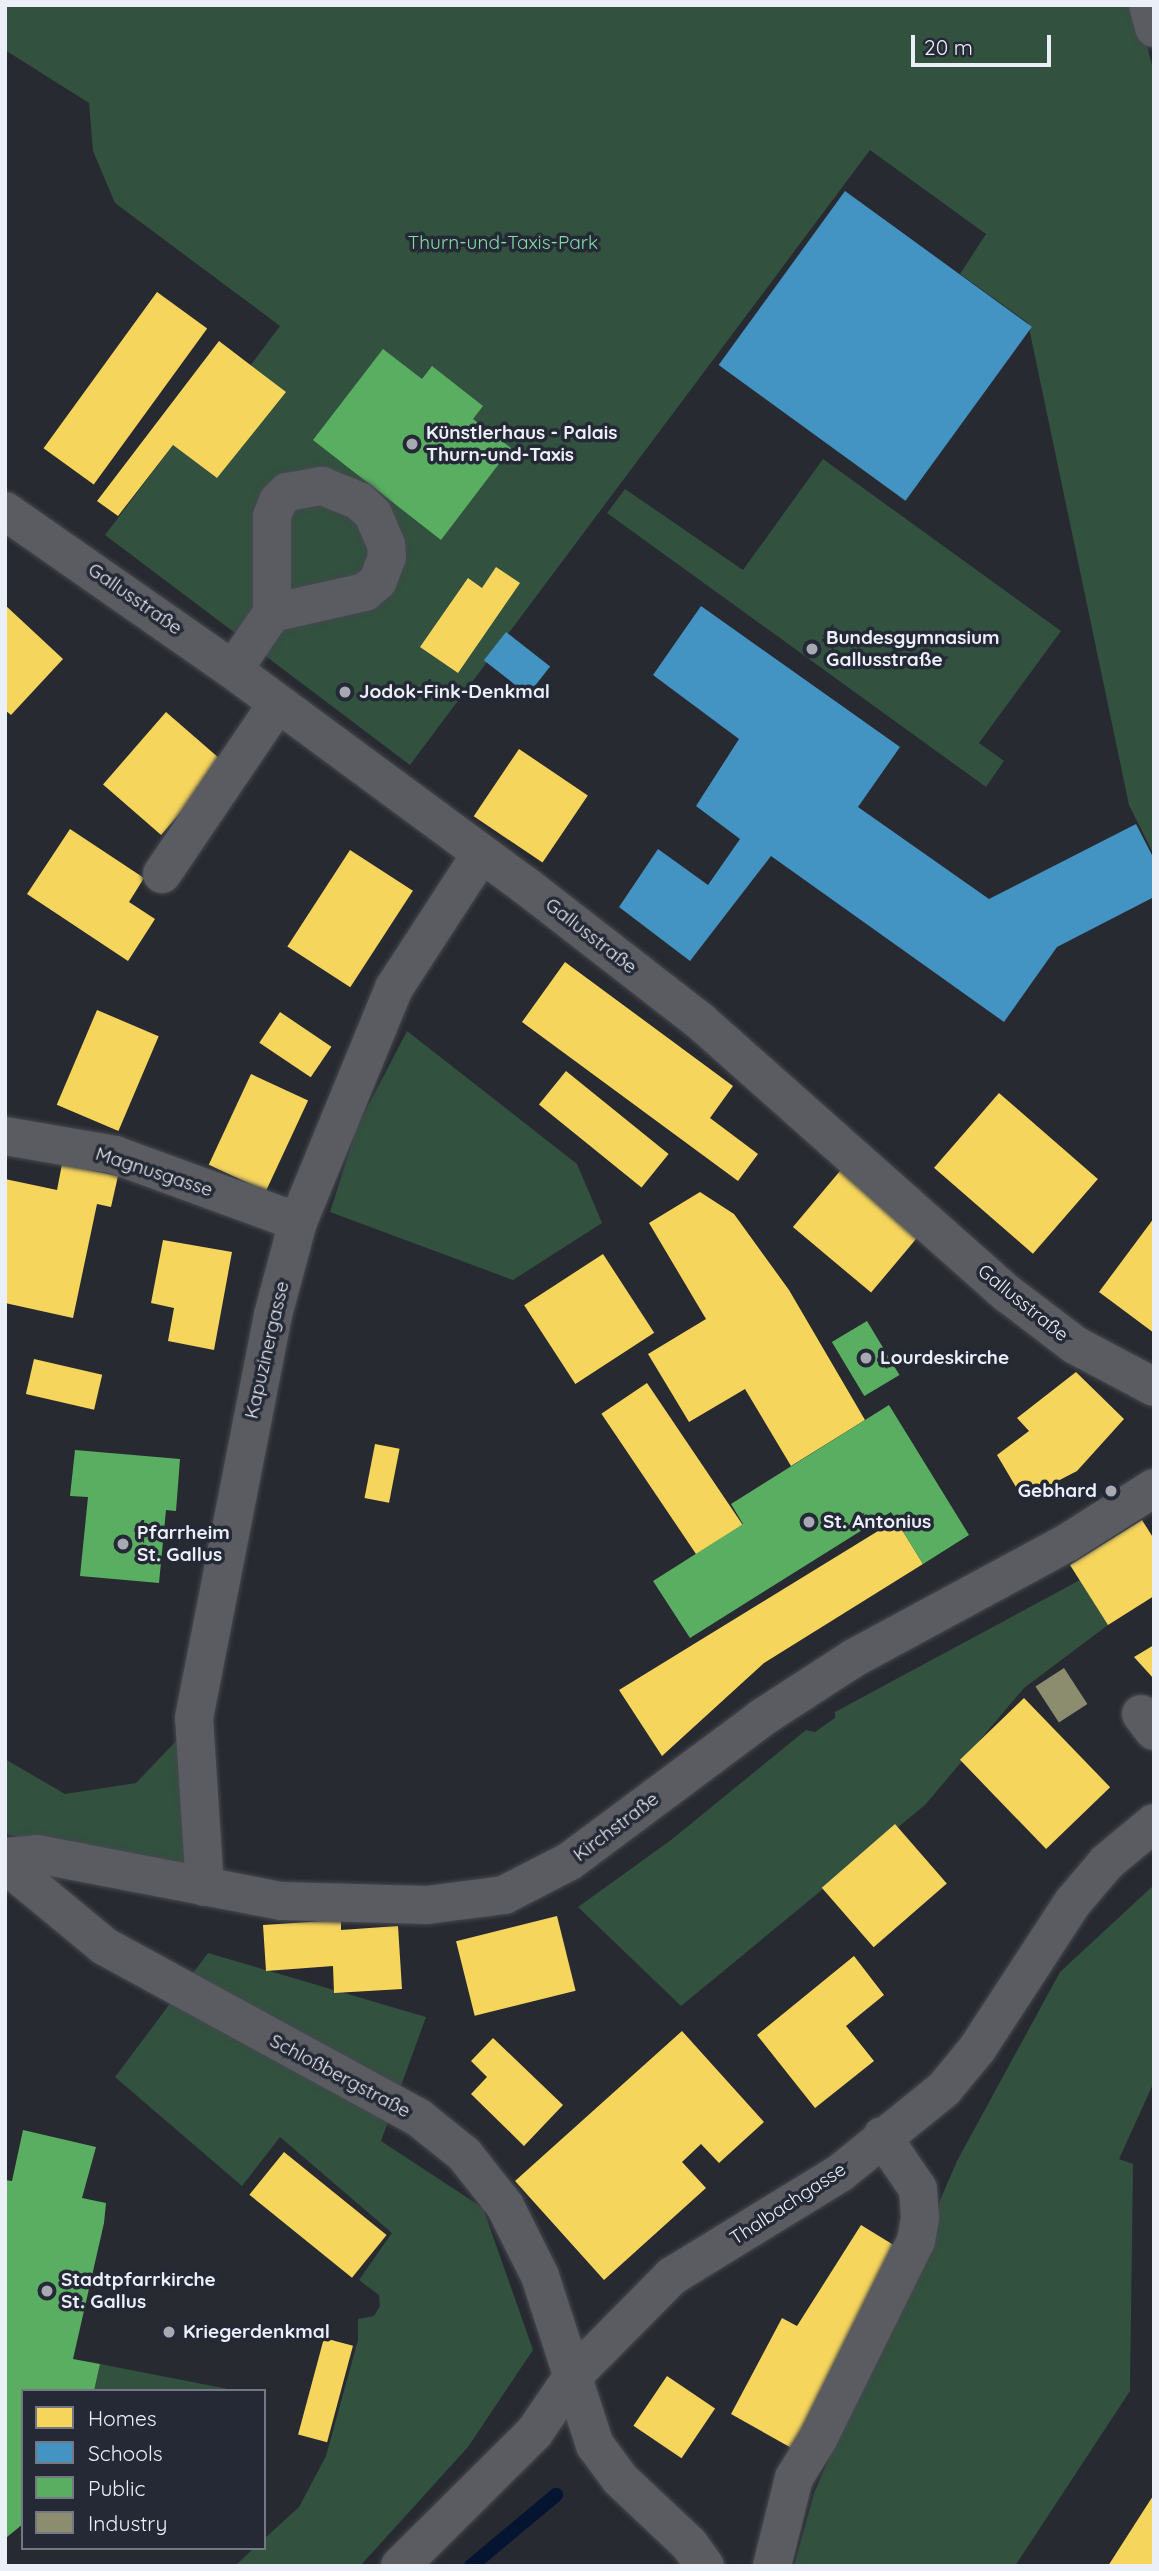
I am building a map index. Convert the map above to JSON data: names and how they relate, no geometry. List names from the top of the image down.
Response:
{
  "streets": {
    "street": [
      "Gallusstraße",
      "Magnusgasse",
      "Kapuzinergasse",
      "Kirchstraße",
      "Schloßbergstraße",
      "Thalbachgasse"
    ]
  },
  "crossings": [
    ["Gallusstraße", "Kapuzinergasse"],
    ["Magnusgasse", "Kapuzinergasse"],
    ["Kapuzinergasse", "Kirchstraße"],
    ["Schloßbergstraße", "Thalbachgasse"]
  ],
  "parks": ["Thurn-und-Taxis-Park"],
  "places": [
    "Künstlerhaus - Palais Thurn-und-Taxis",
    "Bundesgymnasium Gallusstraße",
    "Jodok-Fink-Denkmal",
    "Lourdeskirche",
    "Gebhard",
    "St. Antonius",
    "Pfarrheim St. Gallus",
    "Stadtpfarrkirche St. Gallus",
    "Kriegerdenkmal"
  ],
  "legend": [
    "Homes",
    "Schools",
    "Public",
    "Industry"
  ],
  "scale_bar": "20 m"
}
